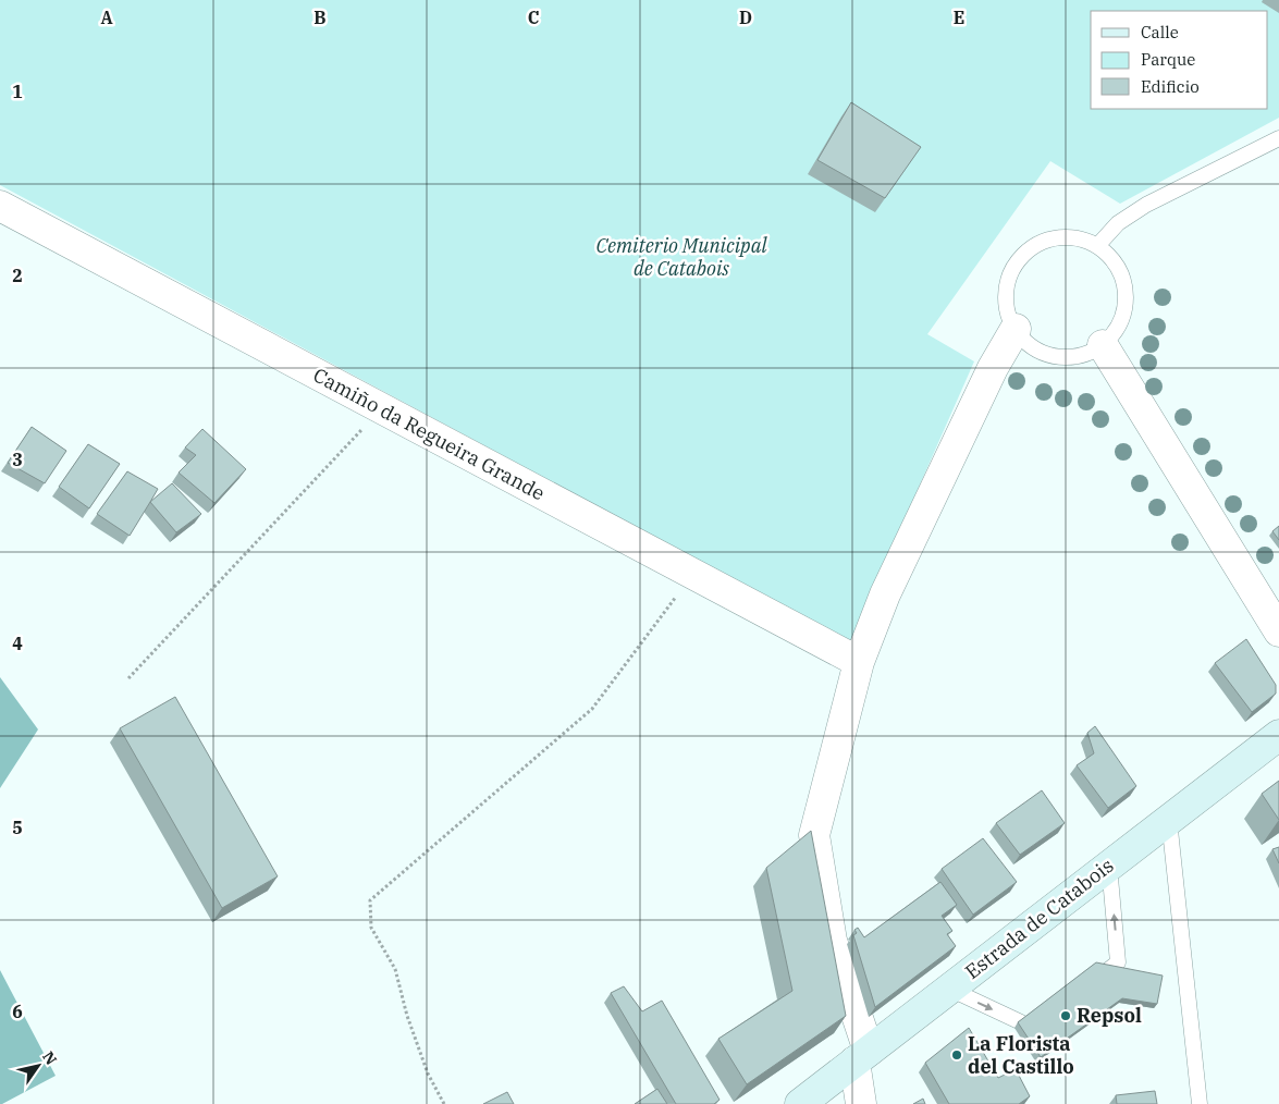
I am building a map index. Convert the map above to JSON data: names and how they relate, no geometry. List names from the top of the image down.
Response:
{
  "streets": {
    "main road": ["Estrada de Catabois"],
    "street": ["Camiño da Regueira Grande"]
  },
  "parks": ["Cemiterio Municipal de Catabois"],
  "places": ["Repsol", "La Florista del Castillo"],
  "legend": ["Calle", "Parque", "Edificio"],
  "north": "top right",
  "grid": {
    "columns": [
      "A",
      "B",
      "C",
      "D",
      "E"
    ],
    "rows": [
      "1",
      "2",
      "3",
      "4",
      "5",
      "6"
    ]
  }
}
